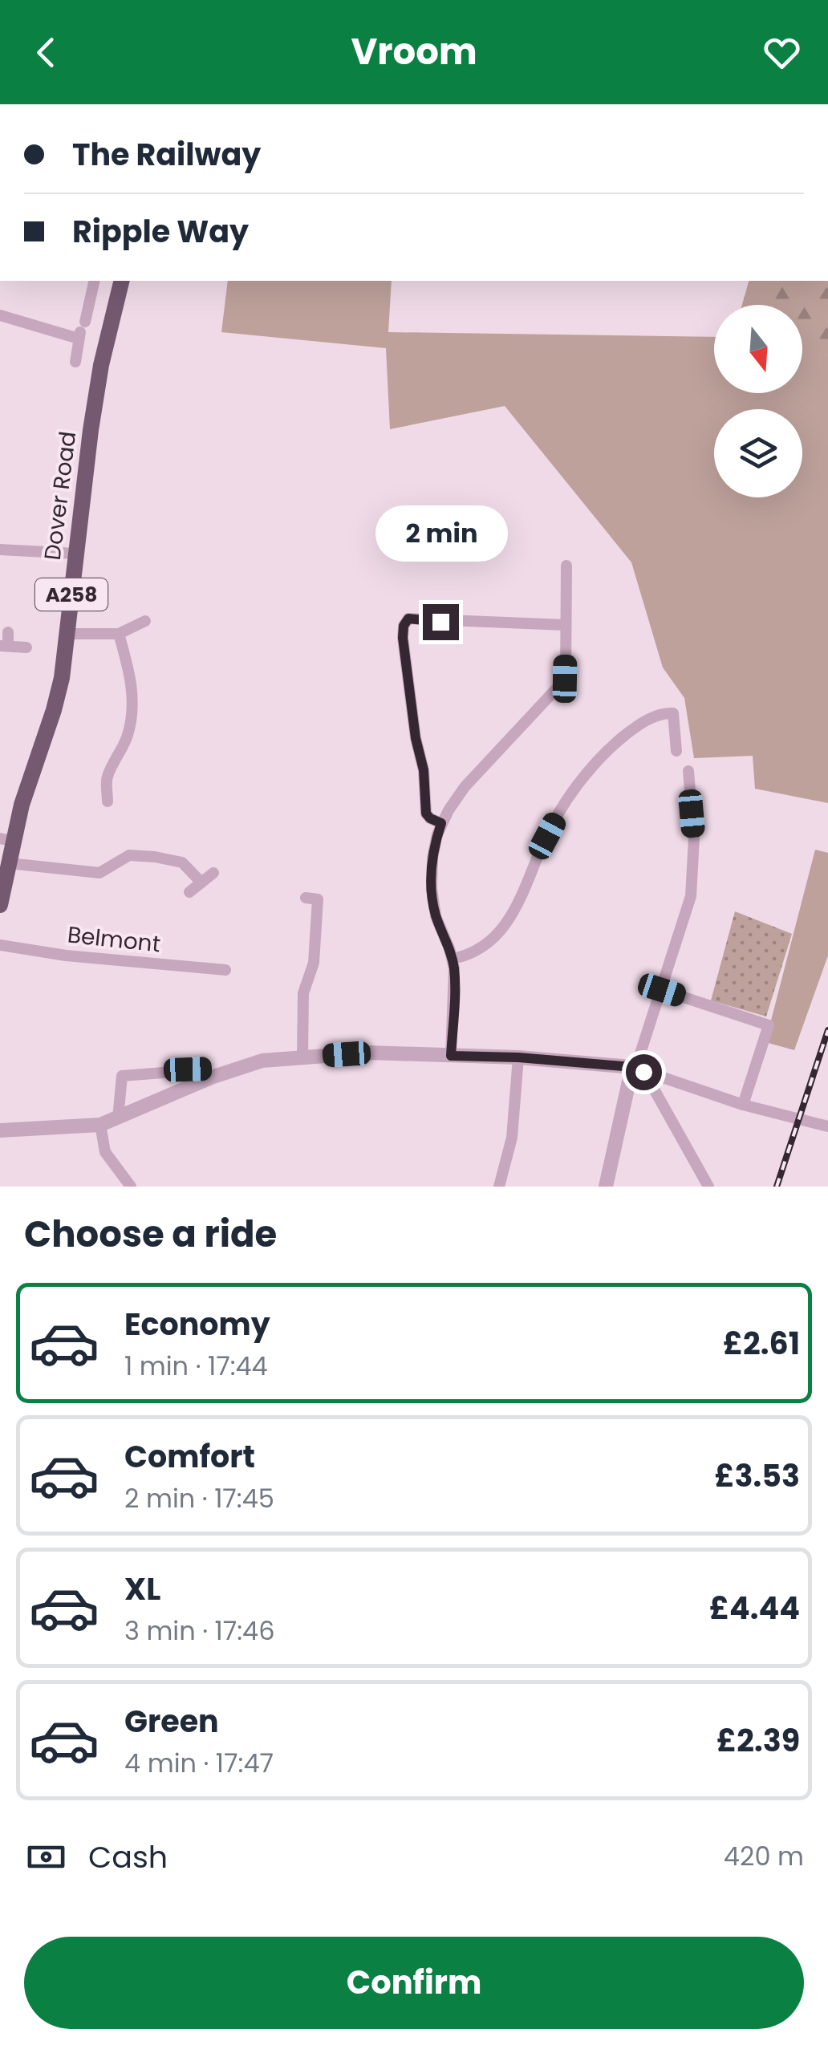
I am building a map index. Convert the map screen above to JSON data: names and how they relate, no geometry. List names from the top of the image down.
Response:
{
  "streets": {
    "main road": ["Dover Road", "A258"],
    "street": ["Belmont"]
  },
  "north": "bottom",
  "page": {
    "header": "Vroom",
    "banner": ["The Railway", "Ripple Way"],
    "bubble": "2 min",
    "heading": "Choose a ride",
    "list": [
      {
        "name": "Economy",
        "note": "1 min · 17:44",
        "value": "£2.61"
      },
      {
        "name": "Comfort",
        "note": "2 min · 17:45",
        "value": "£3.53"
      },
      {
        "name": "XL",
        "note": "3 min · 17:46",
        "value": "£4.44"
      },
      {
        "name": "Green",
        "note": "4 min · 17:47",
        "value": "£2.39"
      }
    ],
    "pay": ["Cash", "420 m"],
    "buttons": "Confirm"
  }
}
